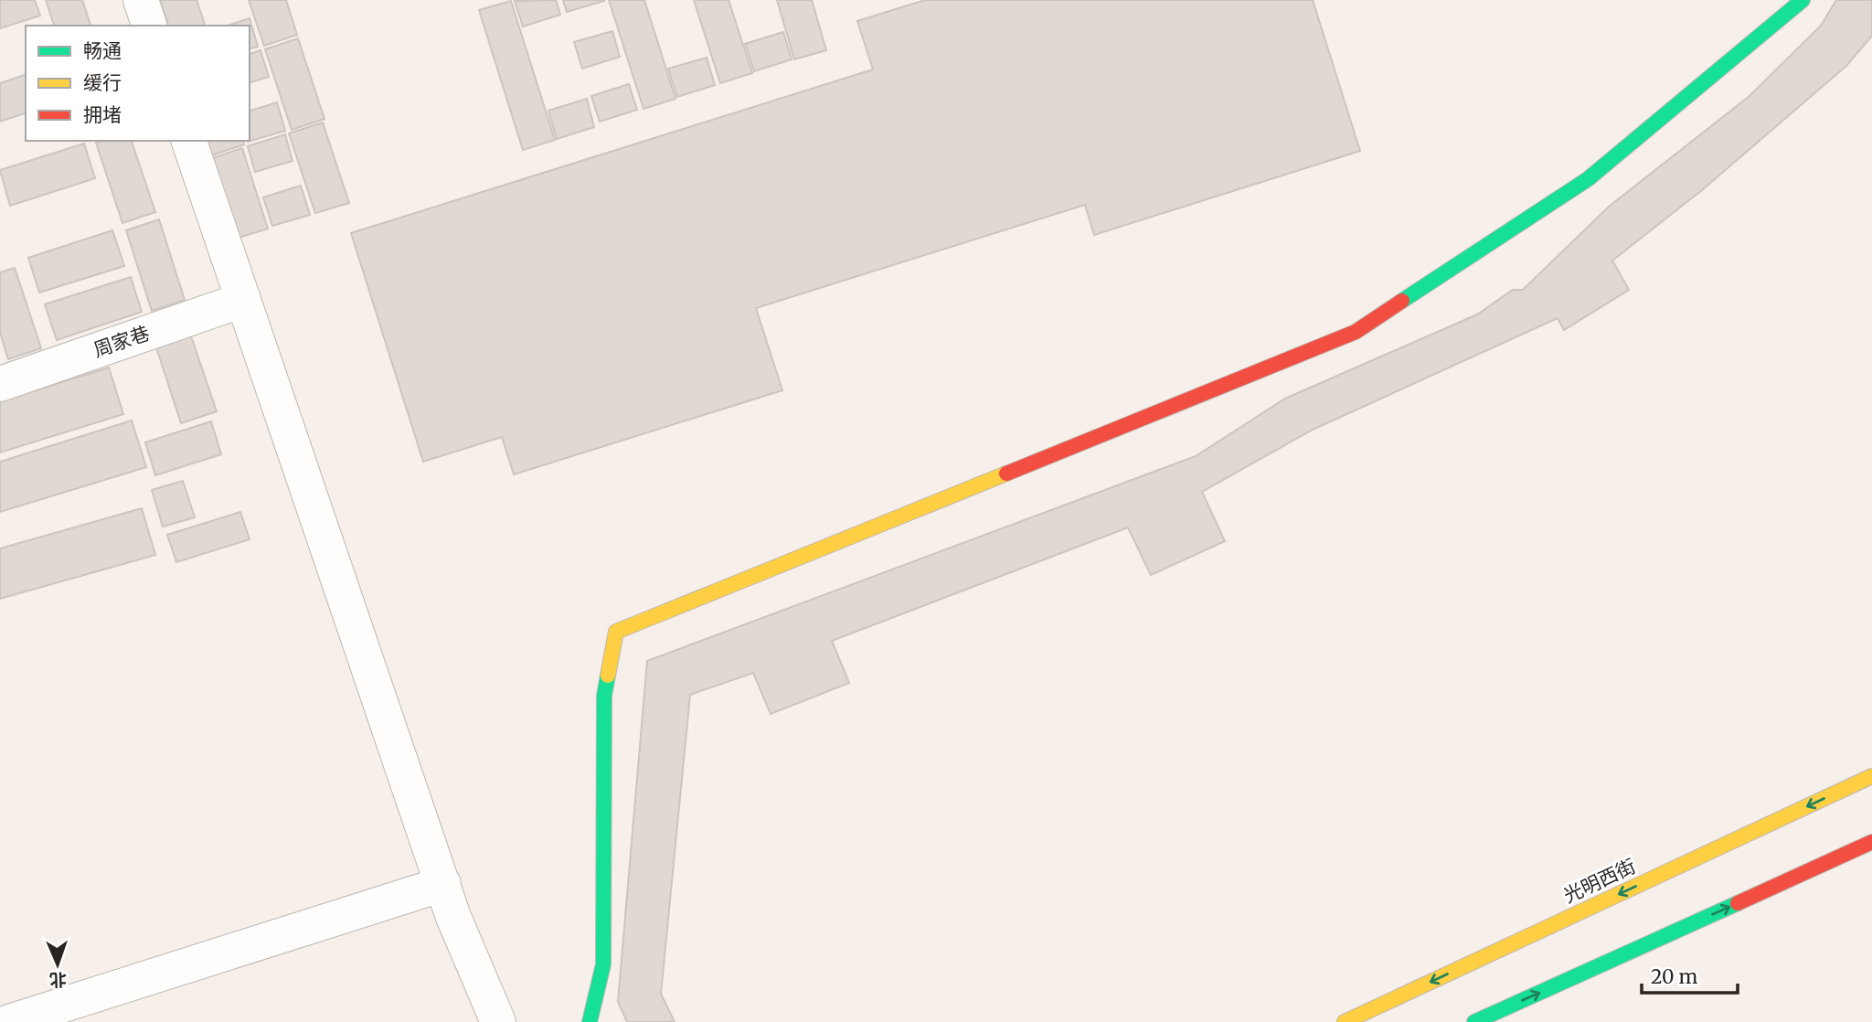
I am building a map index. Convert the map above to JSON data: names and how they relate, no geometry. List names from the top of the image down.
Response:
{
  "streets": {
    "street": ["周家巷", "光明西街"]
  },
  "legend": ["畅通", "缓行", "拥堵"],
  "scale_bar": "20 m",
  "north": "bottom"
}
